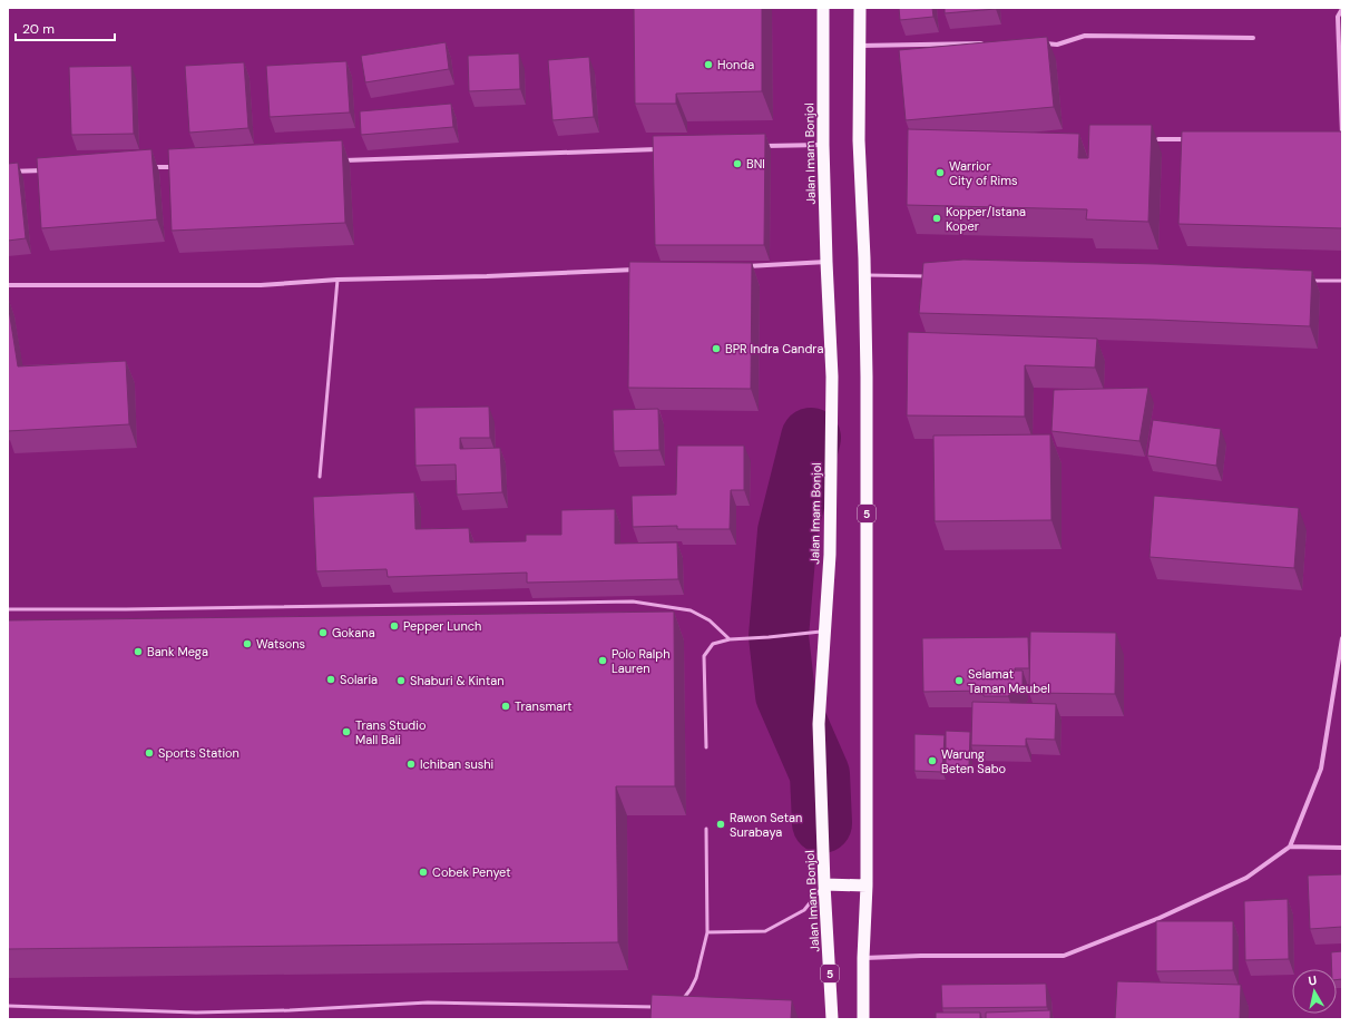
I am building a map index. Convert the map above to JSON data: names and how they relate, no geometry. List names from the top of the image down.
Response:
{
  "streets": {
    "highway": ["Jalan Imam Bonjol", "5"]
  },
  "places": [
    "Honda",
    "BNI",
    "Warrior City of Rims",
    "Kopper/Istana Koper",
    "BPR Indra Candra",
    "Pepper Lunch",
    "Gokana",
    "Watsons",
    "Bank Mega",
    "Polo Ralph Lauren",
    "Solaria",
    "Shaburi & Kintan",
    "Selamat Taman Meubel",
    "Transmart",
    "Trans Studio Mall Bali",
    "Sports Station",
    "Warung Beten Sabo",
    "Ichiban sushi",
    "Rawon Setan Surabaya",
    "Cobek Penyet"
  ],
  "scale_bar": "20 m",
  "north": "top"
}
